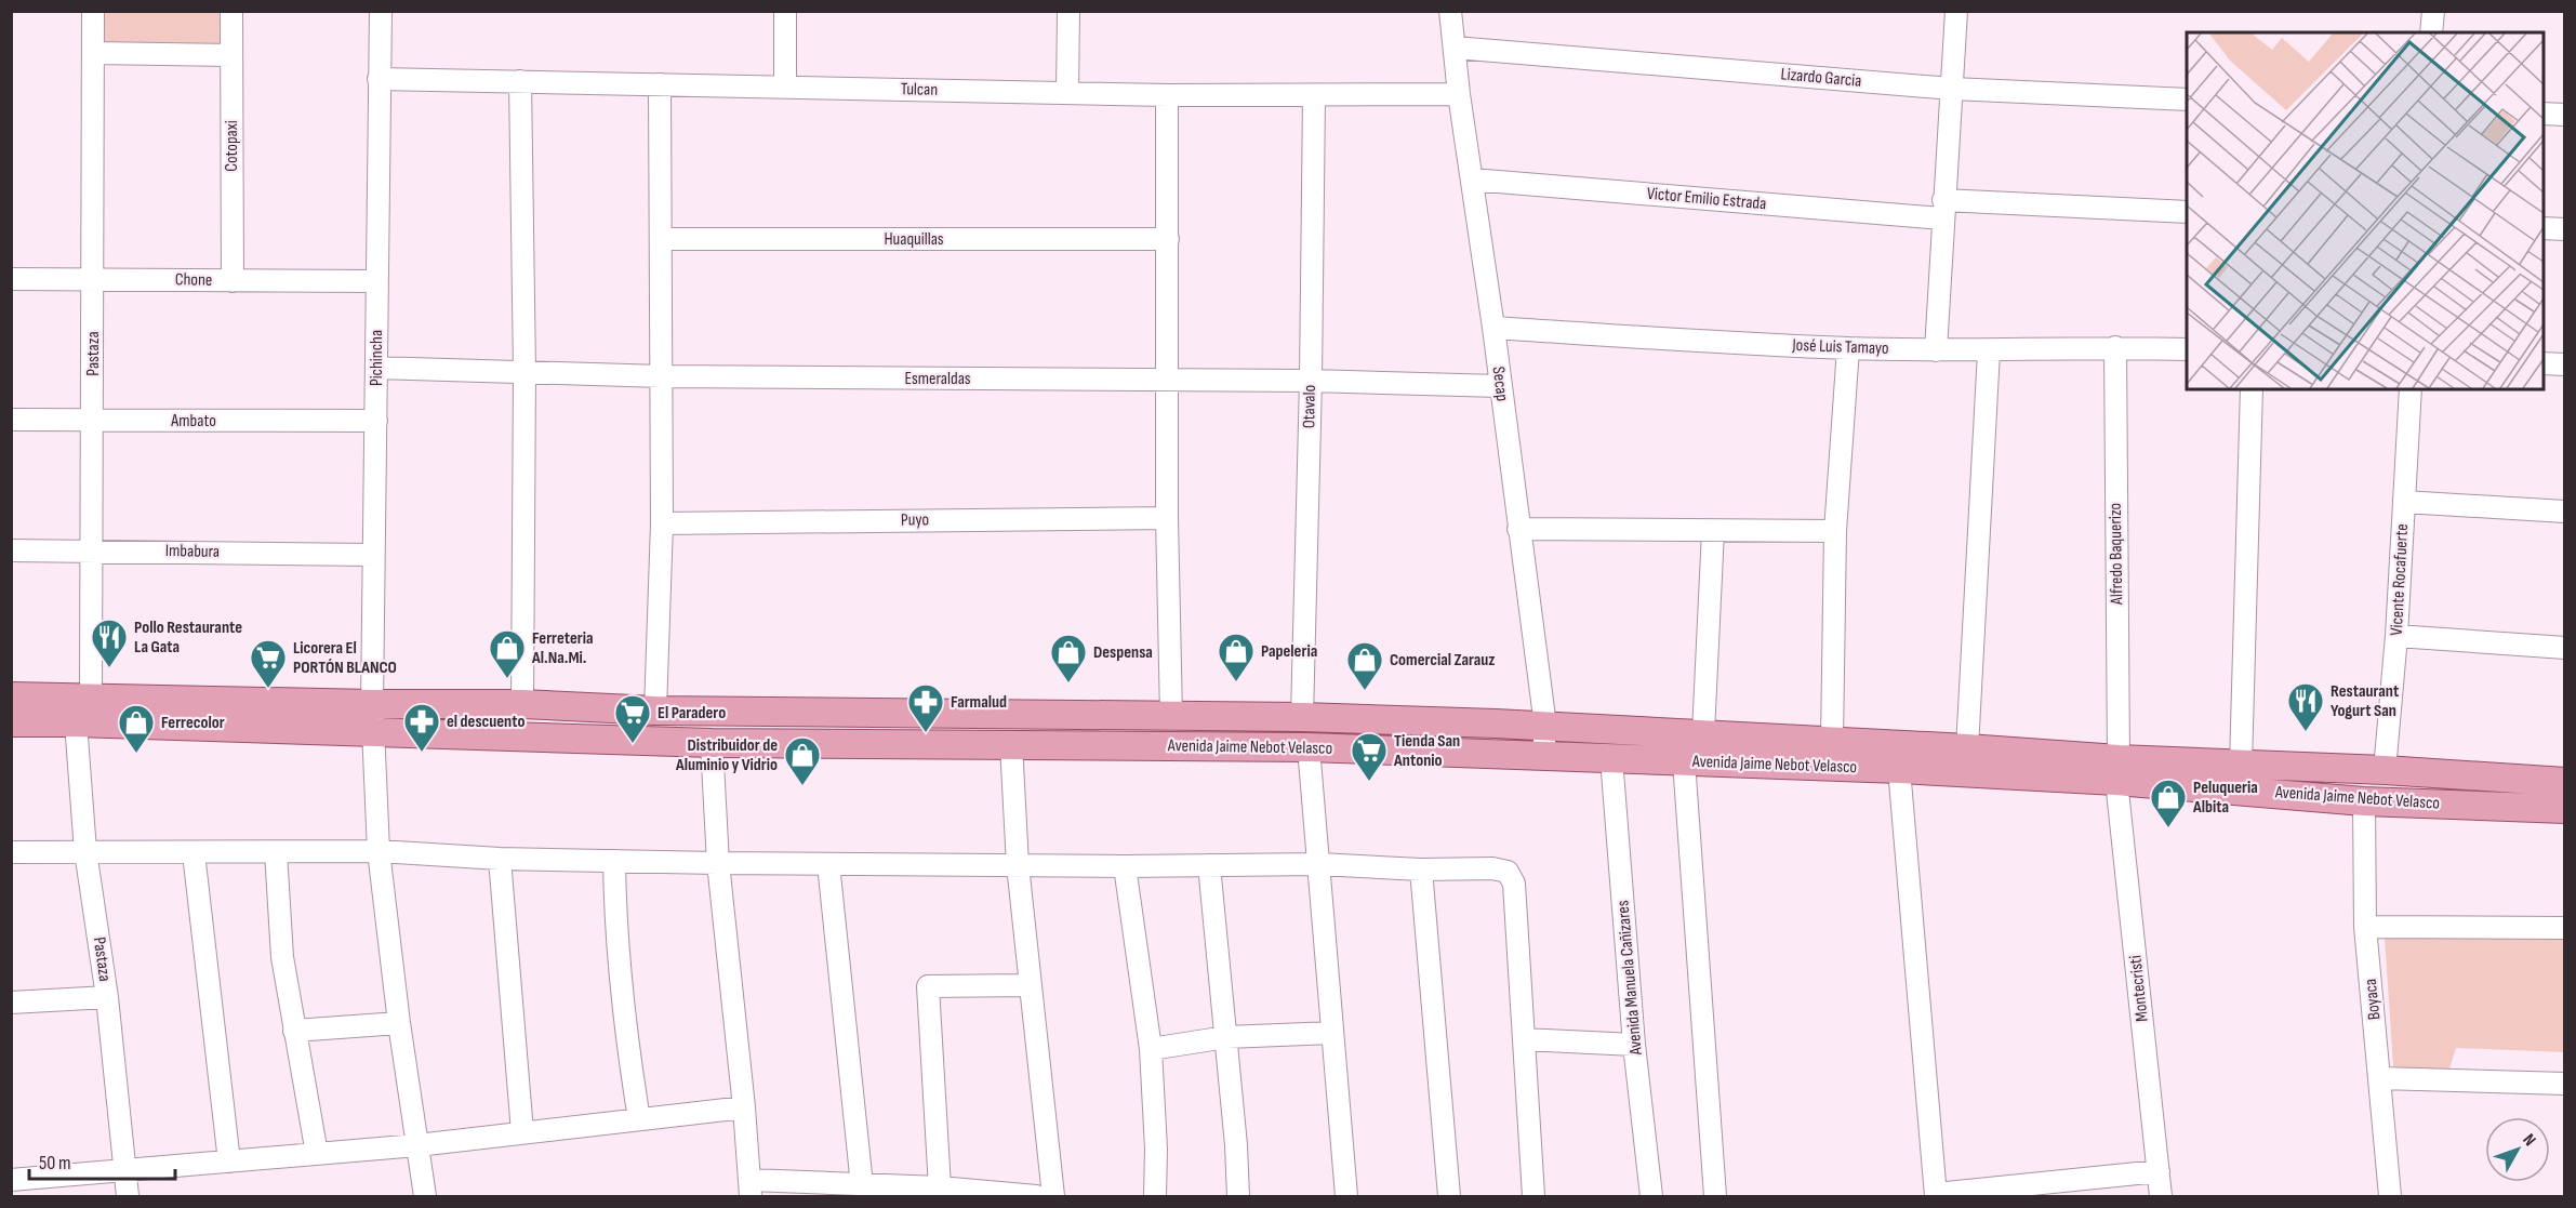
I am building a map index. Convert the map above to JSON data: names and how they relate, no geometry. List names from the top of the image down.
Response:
{
  "streets": {
    "main road": ["Avenida Jaime Nebot Velasco"],
    "street": [
      "Lizardo Garcia",
      "Tulcan",
      "Cotopaxi",
      "Victor Emilio Estrada",
      "Huaquillas",
      "Chone",
      "José Luis Tamayo",
      "Pastaza",
      "Pichincha",
      "Esmeraldas",
      "Secap",
      "Otavalo",
      "Ambato",
      "Puyo",
      "Imbabura",
      "Alfredo Baquerizo",
      "Vicente Rocafuerte",
      "Avenida Manuela Cañizares",
      "Montecristi",
      "Boyaca"
    ]
  },
  "crossings": [
    ["Lizardo Garcia", "Secap"],
    ["Tulcan", "Pichincha"],
    ["Tulcan", "Secap"],
    ["Tulcan", "Otavalo"],
    ["Cotopaxi", "Chone"],
    ["Victor Emilio Estrada", "Secap"],
    ["Chone", "Pastaza"],
    ["Chone", "Pichincha"],
    ["José Luis Tamayo", "Secap"],
    ["José Luis Tamayo", "Alfredo Baquerizo"],
    ["Pastaza", "Ambato"],
    ["Pastaza", "Imbabura"],
    ["Pastaza", "Avenida Jaime Nebot Velasco"],
    ["Pichincha", "Esmeraldas"],
    ["Pichincha", "Ambato"],
    ["Pichincha", "Imbabura"],
    ["Pichincha", "Avenida Jaime Nebot Velasco"],
    ["Esmeraldas", "Secap"],
    ["Esmeraldas", "Otavalo"],
    ["Secap", "Avenida Jaime Nebot Velasco"],
    ["Otavalo", "Avenida Jaime Nebot Velasco"],
    ["Alfredo Baquerizo", "Avenida Jaime Nebot Velasco"],
    ["Alfredo Baquerizo", "Montecristi"],
    ["Vicente Rocafuerte", "Avenida Jaime Nebot Velasco"],
    ["Avenida Jaime Nebot Velasco", "Avenida Manuela Cañizares"],
    ["Avenida Jaime Nebot Velasco", "Montecristi"],
    ["Avenida Jaime Nebot Velasco", "Boyaca"]
  ],
  "places": {
    "restaurant": ["Pollo Restaurante La Gata", "Restaurant Yogurt San"],
    "shop": [
      "Ferreteria Al.Na.Mi.",
      "Papeleria",
      "Despensa",
      "Comercial Zarauz",
      "Ferrecolor",
      "Distribuidor de Aluminio y Vidrio",
      "Peluqueria Albita"
    ],
    "supermarket": ["Licorera El PORTÓN BLANCO", "El Paradero", "Tienda San Antonio"],
    "pharmacy": ["Farmalud", "el descuento"]
  },
  "scale_bar": "50 m",
  "north": "top right"
}
